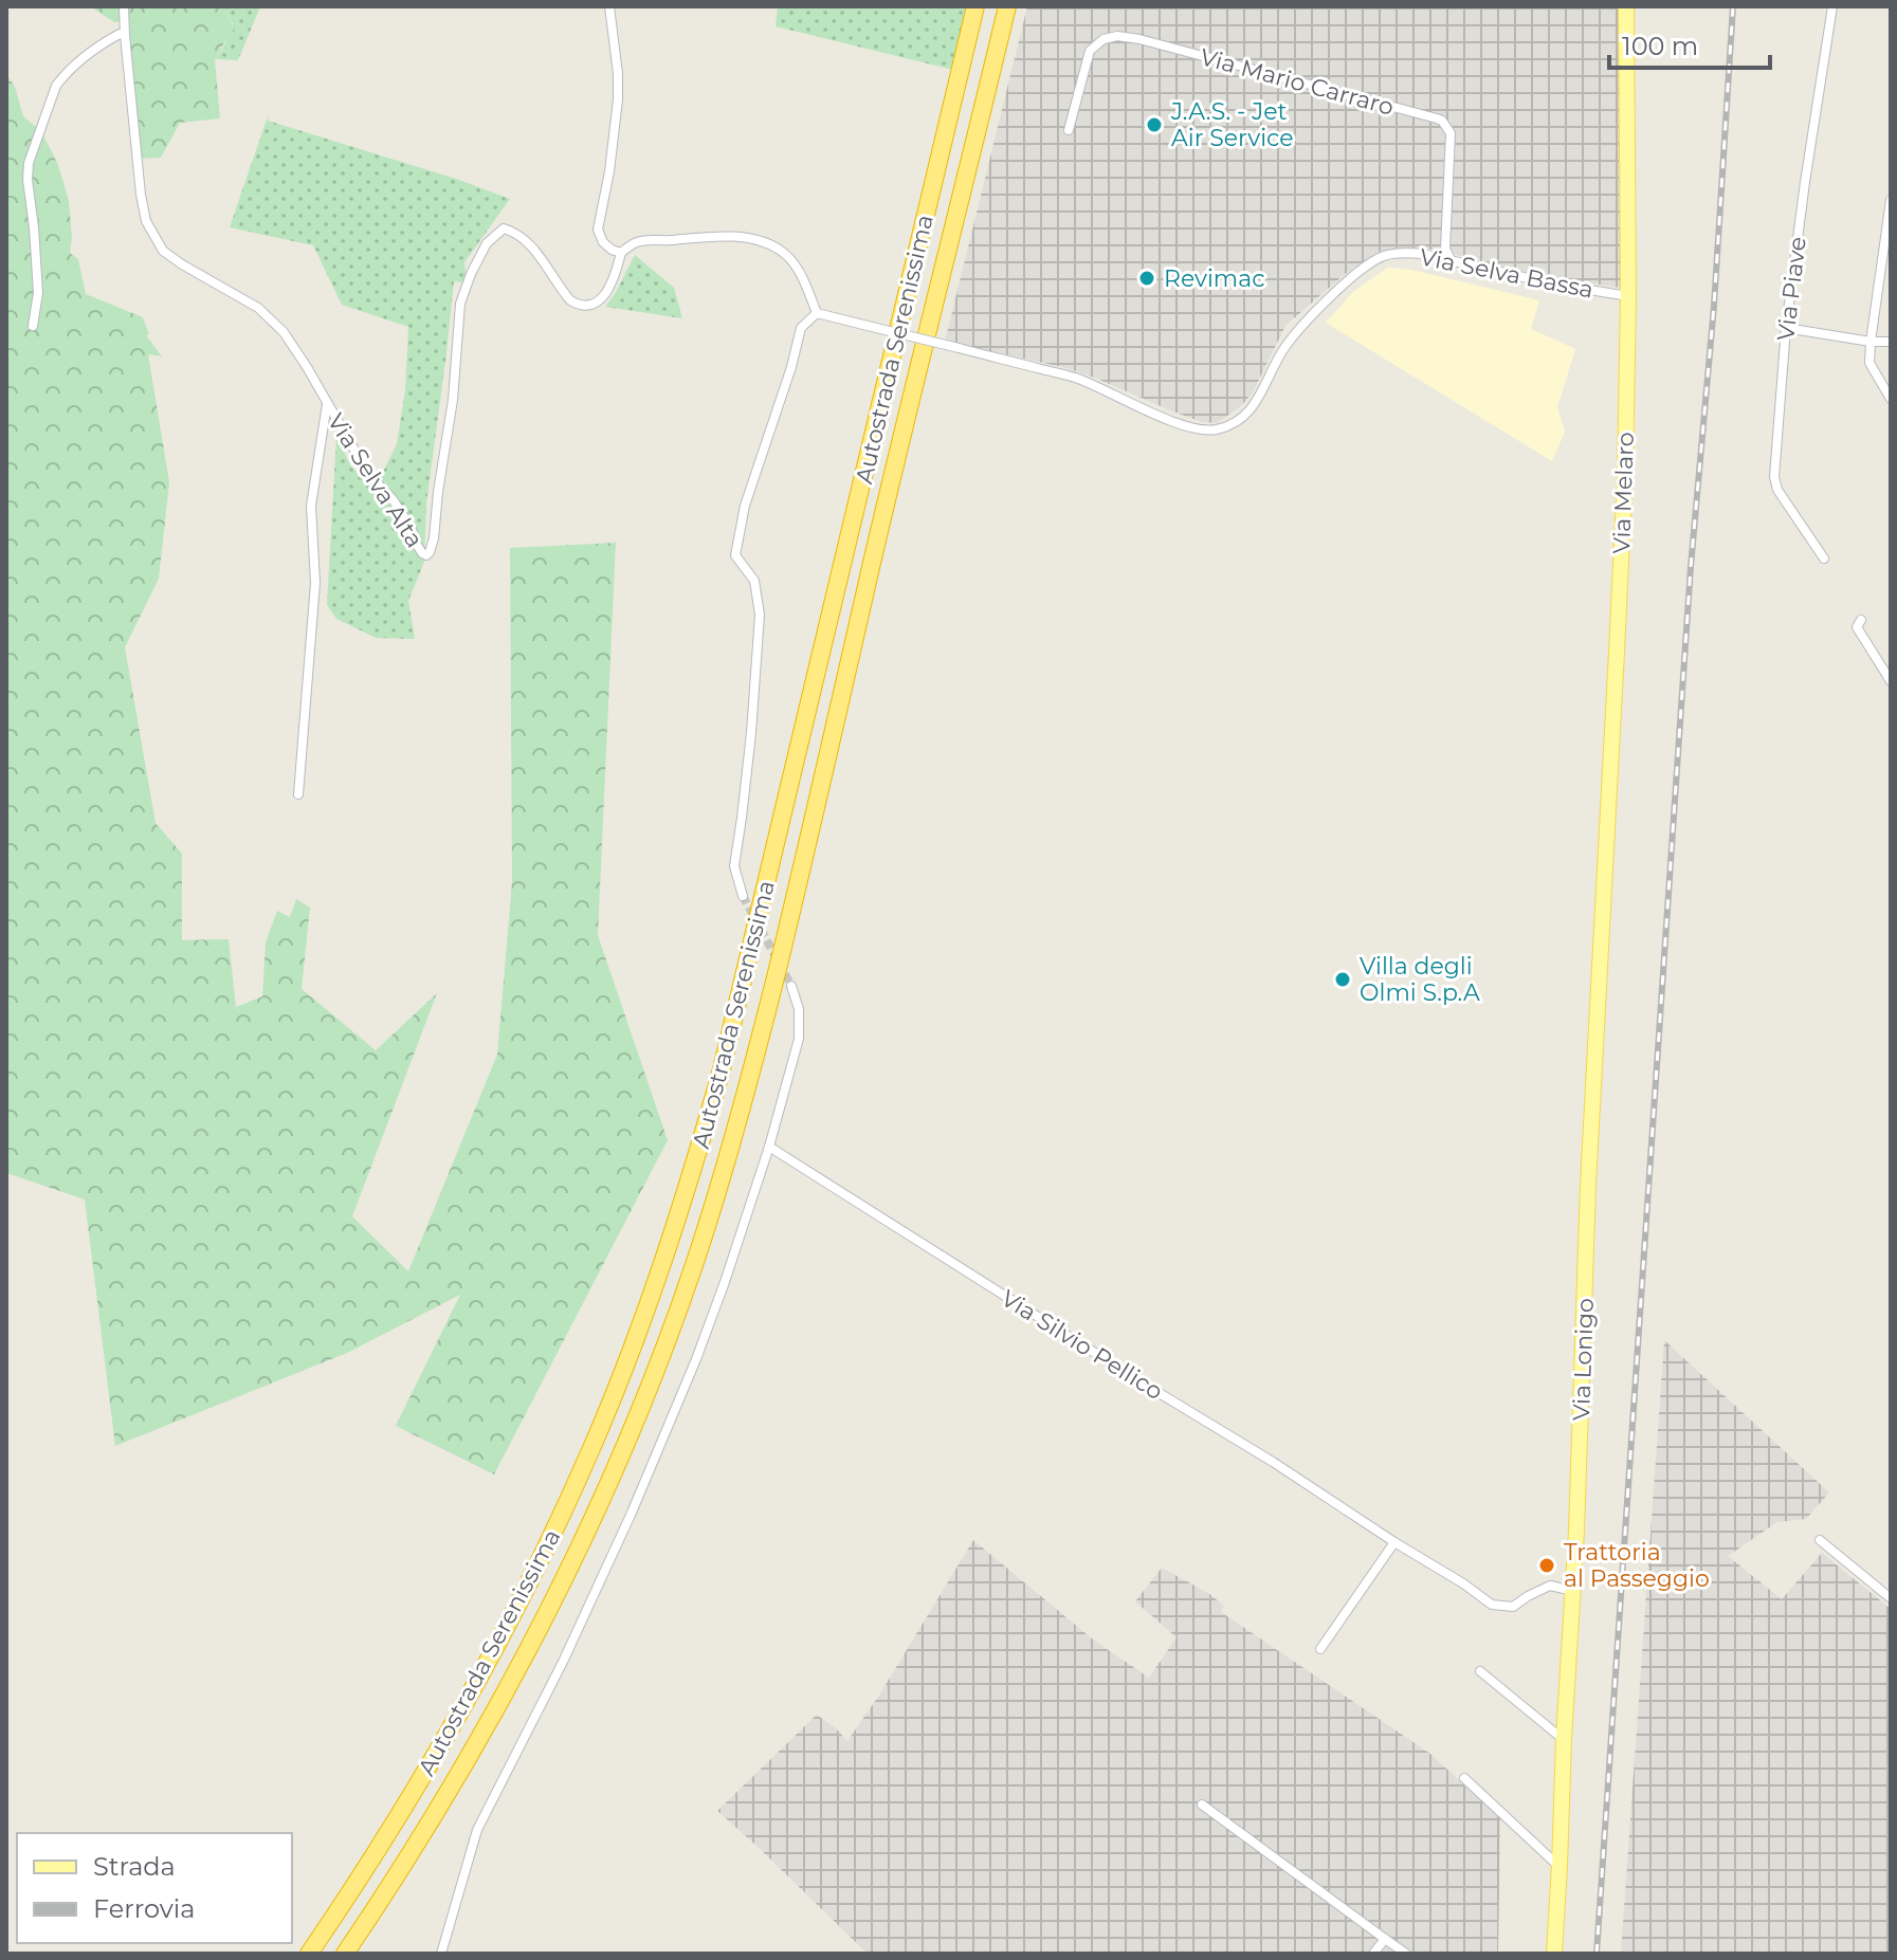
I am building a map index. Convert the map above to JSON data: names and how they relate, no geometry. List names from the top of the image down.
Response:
{
  "streets": {
    "highway": ["Autostrada Serenissima"],
    "main road": ["Via Melaro", "Via Lonigo"],
    "street": [
      "Via Mario Carraro",
      "Via Selva Bassa",
      "Via Piave",
      "Via Selva Alta",
      "Via Silvio Pellico"
    ]
  },
  "crossings": [
    ["Via Mario Carraro", "Via Selva Bassa"],
    ["Via Selva Bassa", "Via Melaro"],
    ["Via Melaro", "Via Lonigo"],
    ["Via Silvio Pellico", "Via Lonigo"]
  ],
  "places": [
    "J.A.S. - Jet Air Service",
    "Revimac",
    "Villa degli Olmi S.p.A",
    "Trattoria al Passeggio"
  ],
  "legend": ["Strada", "Ferrovia"],
  "scale_bar": "100 m"
}
